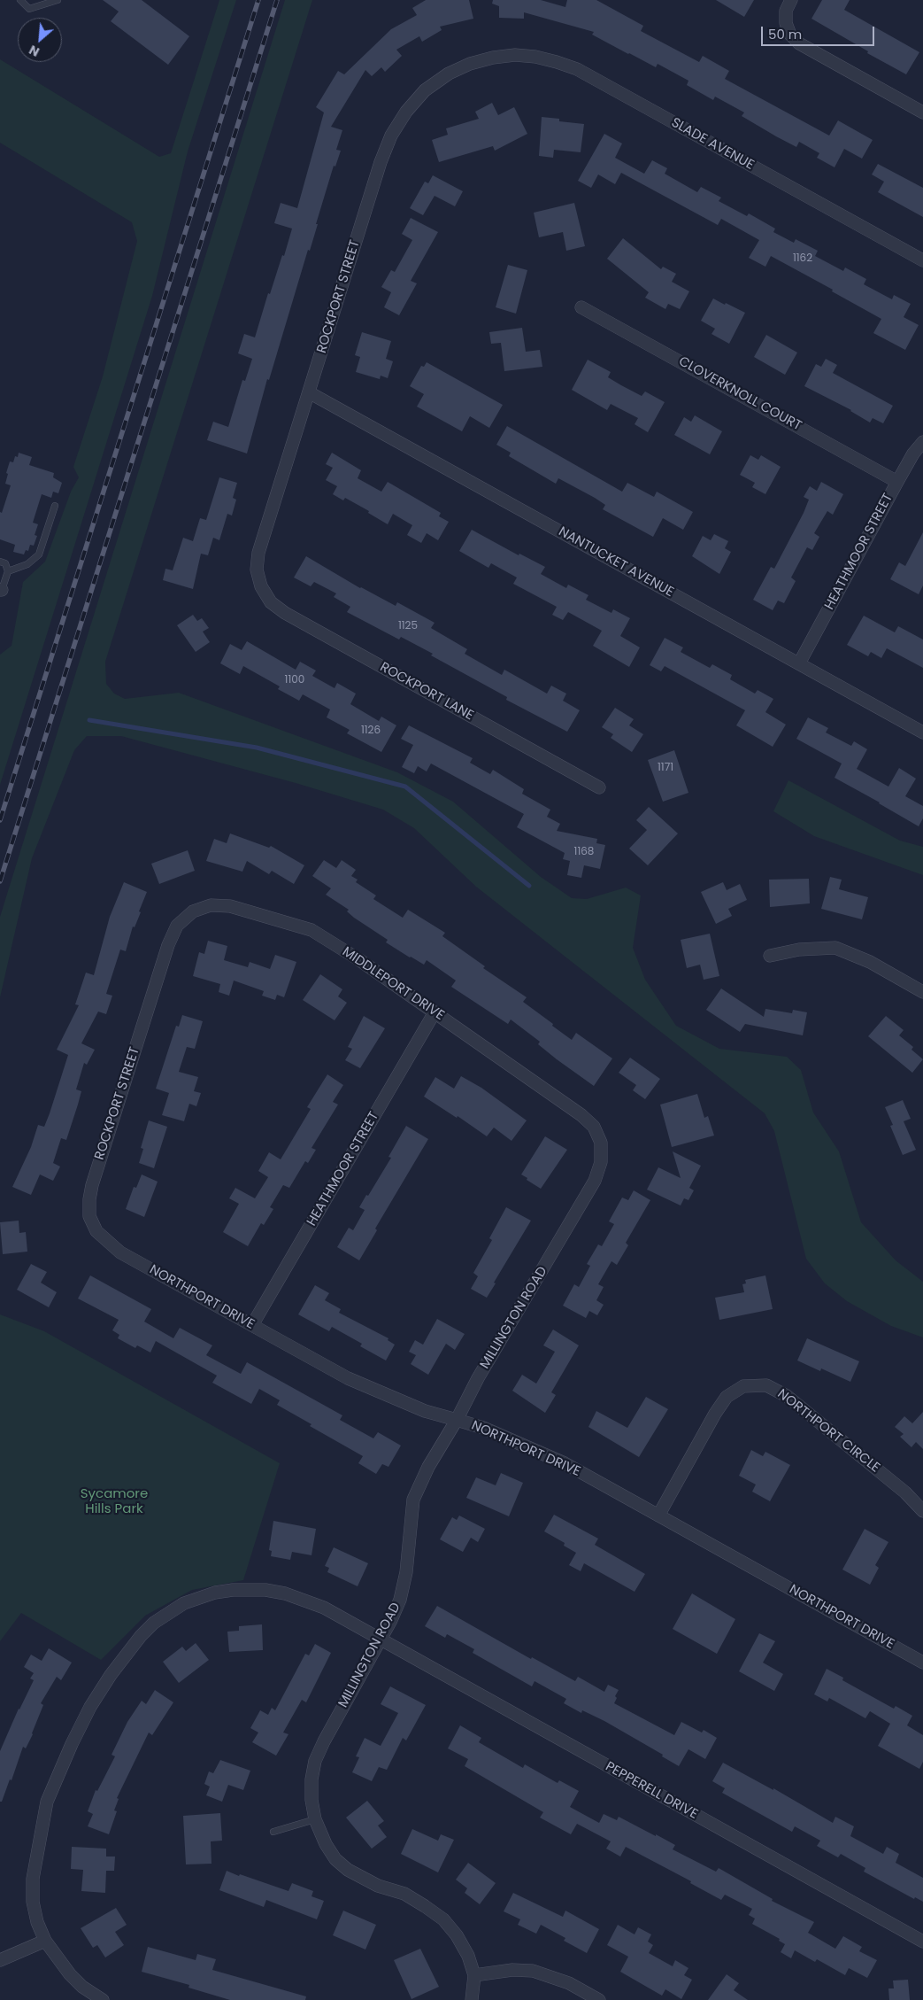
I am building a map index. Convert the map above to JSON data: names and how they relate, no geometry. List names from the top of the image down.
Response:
{
  "streets": {
    "street": [
      "SLADE AVENUE",
      "ROCKPORT STREET",
      "CLOVERKNOLL COURT",
      "HEATHMOOR STREET",
      "NANTUCKET AVENUE",
      "ROCKPORT LANE",
      "MIDDLEPORT DRIVE",
      "NORTHPORT DRIVE",
      "MILLINGTON ROAD",
      "NORTHPORT CIRCLE",
      "PEPPERELL DRIVE"
    ]
  },
  "crossings": [
    ["SLADE AVENUE", "ROCKPORT STREET"],
    ["ROCKPORT STREET", "NANTUCKET AVENUE"],
    ["ROCKPORT STREET", "ROCKPORT LANE"],
    ["ROCKPORT STREET", "MIDDLEPORT DRIVE"],
    ["ROCKPORT STREET", "NORTHPORT DRIVE"],
    ["CLOVERKNOLL COURT", "HEATHMOOR STREET"],
    ["HEATHMOOR STREET", "NANTUCKET AVENUE"],
    ["HEATHMOOR STREET", "MIDDLEPORT DRIVE"],
    ["HEATHMOOR STREET", "NORTHPORT DRIVE"],
    ["MIDDLEPORT DRIVE", "MILLINGTON ROAD"],
    ["NORTHPORT DRIVE", "MILLINGTON ROAD"],
    ["NORTHPORT DRIVE", "NORTHPORT CIRCLE"],
    ["MILLINGTON ROAD", "PEPPERELL DRIVE"]
  ],
  "parks": ["Sycamore Hills Park"],
  "house_numbers": [
    "1162",
    "1125",
    "1100",
    "1126",
    "1171",
    "1168"
  ],
  "scale_bar": "50 m",
  "north": "bottom left"
}
